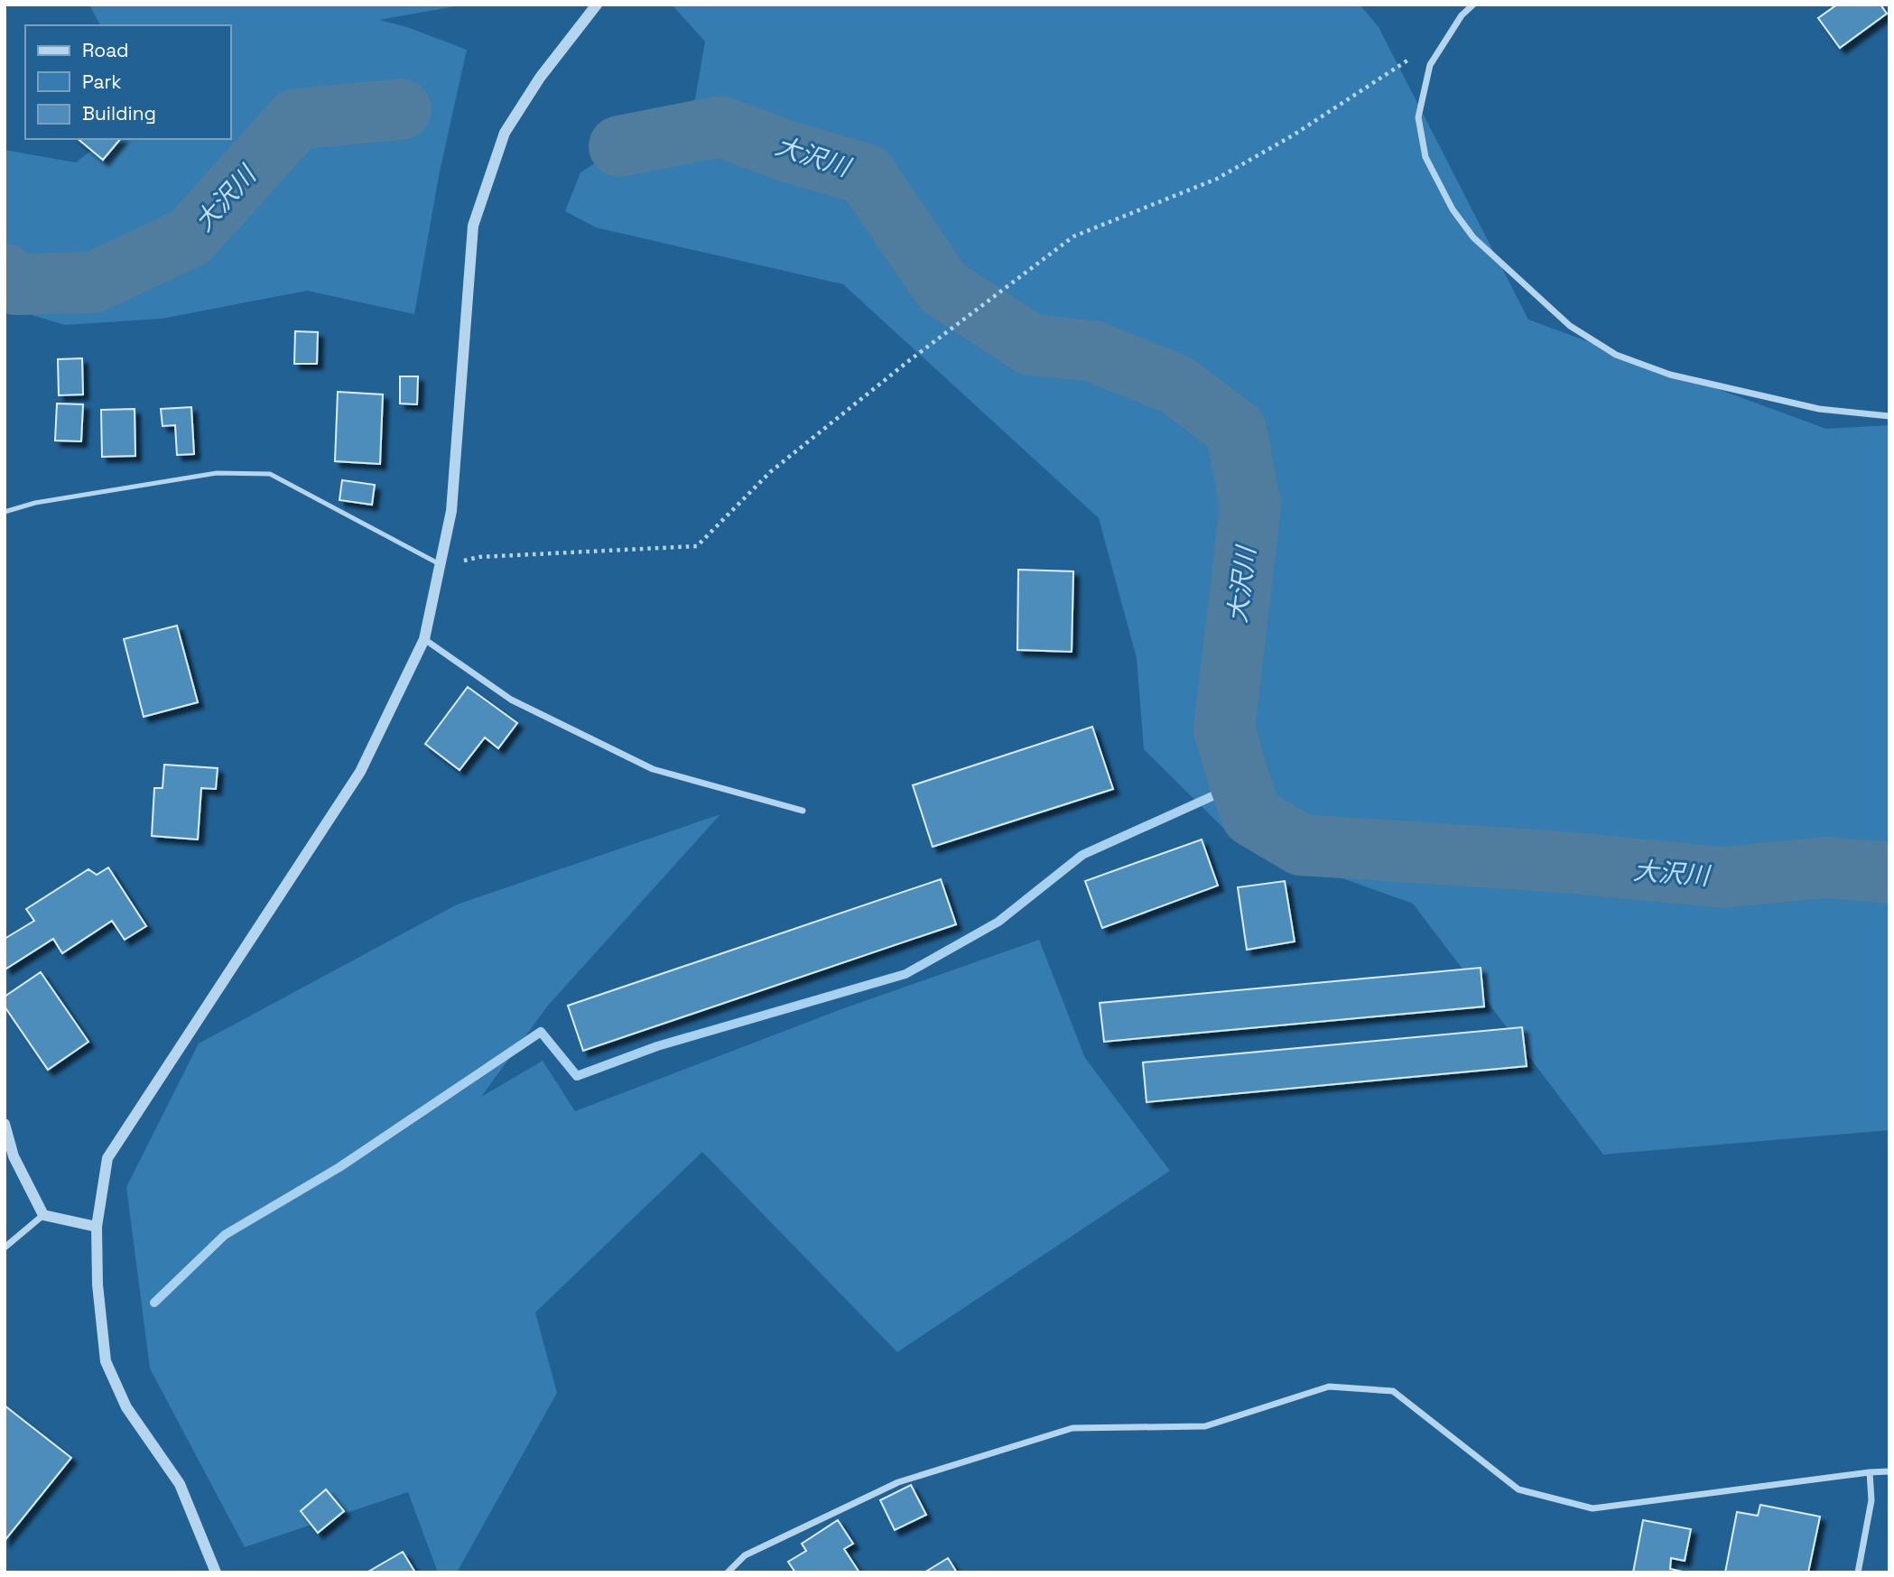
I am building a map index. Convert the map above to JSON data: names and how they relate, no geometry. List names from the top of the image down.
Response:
{
  "water": ["大沢川"],
  "legend": ["Road", "Park", "Building"]
}
